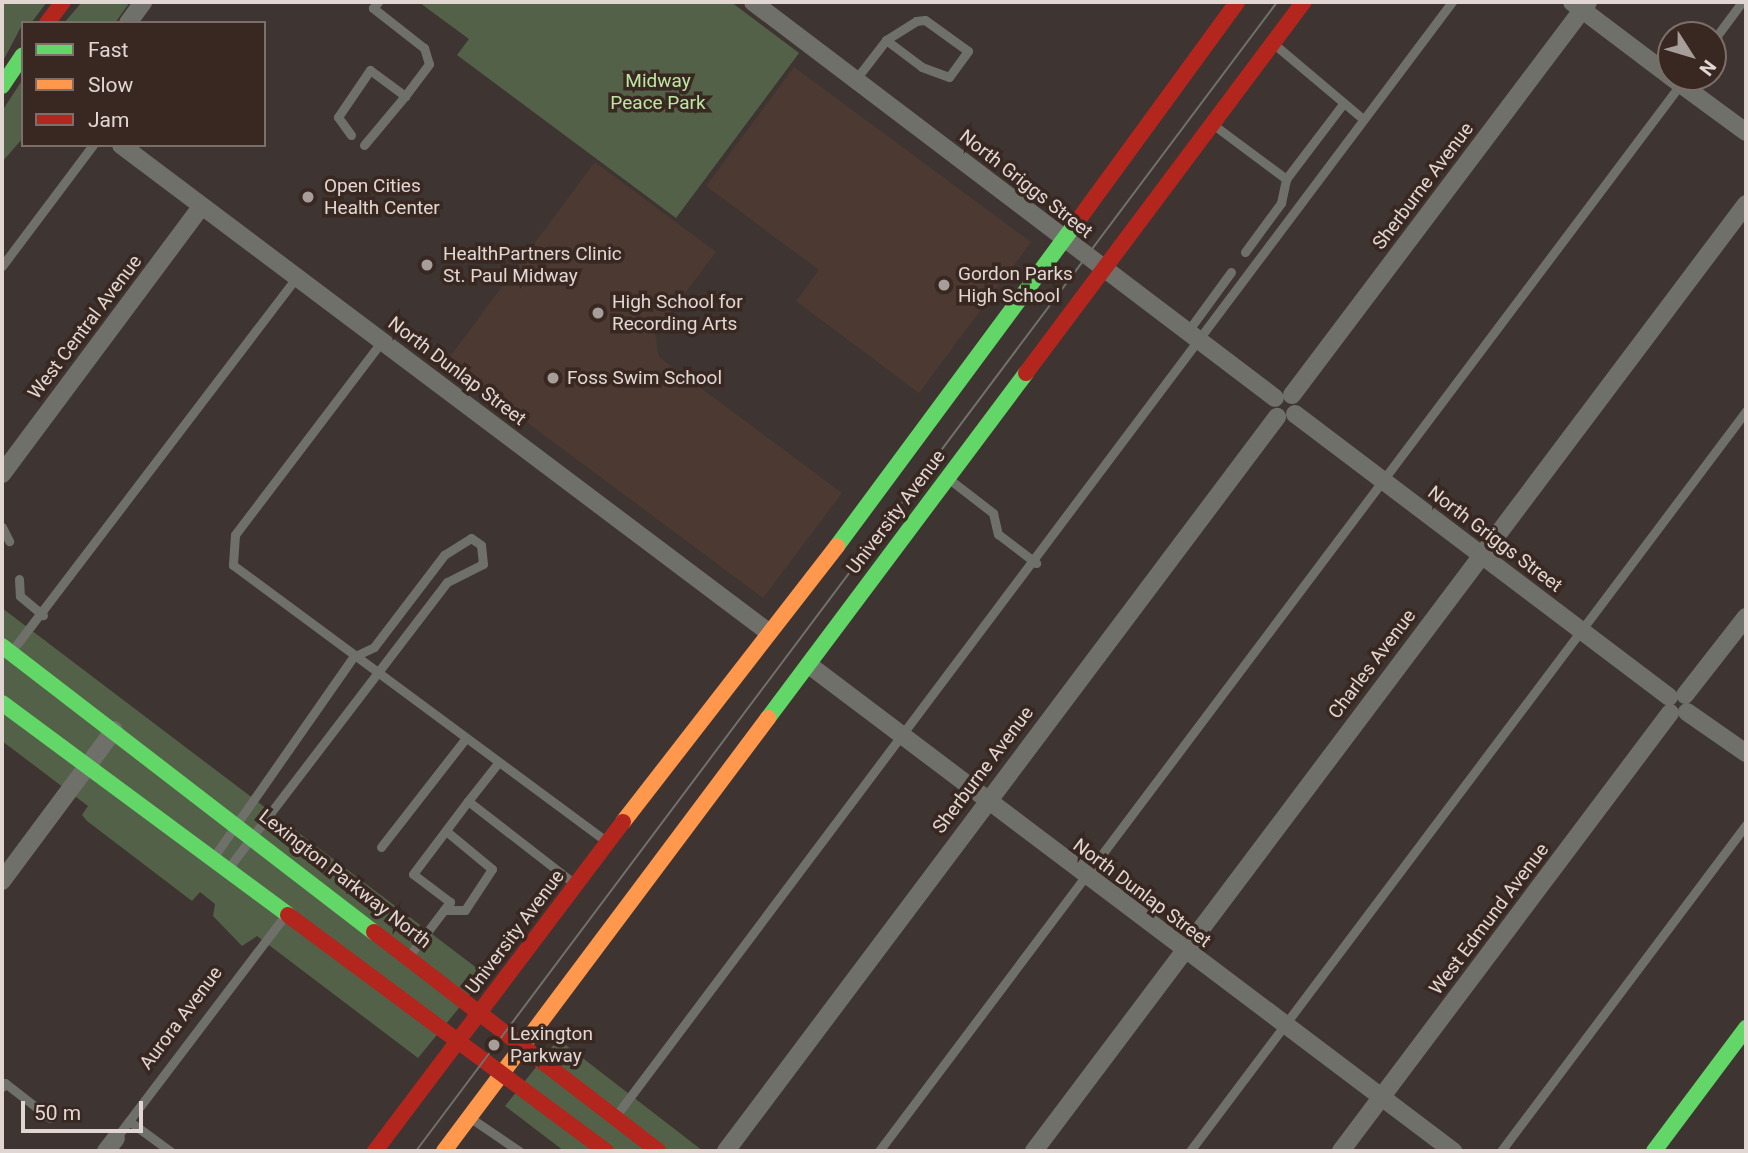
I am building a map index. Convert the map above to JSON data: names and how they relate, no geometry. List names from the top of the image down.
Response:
{
  "streets": {
    "main road": ["University Avenue", "Lexington Parkway North"],
    "street": [
      "North Griggs Street",
      "Sherburne Avenue",
      "West Central Avenue",
      "North Dunlap Street",
      "Charles Avenue",
      "West Edmund Avenue"
    ],
    "lane": ["Aurora Avenue"]
  },
  "crossings": [
    ["North Griggs Street", "Sherburne Avenue"],
    ["North Griggs Street", "University Avenue"],
    ["North Griggs Street", "Charles Avenue"],
    ["North Griggs Street", "West Edmund Avenue"],
    ["Sherburne Avenue", "North Dunlap Street"],
    ["West Central Avenue", "North Dunlap Street"],
    ["North Dunlap Street", "University Avenue"],
    ["North Dunlap Street", "Charles Avenue"],
    ["North Dunlap Street", "West Edmund Avenue"],
    ["University Avenue", "Lexington Parkway North"]
  ],
  "parks": ["Midway Peace Park"],
  "places": [
    "Open Cities Health Center",
    "HealthPartners Clinic St. Paul Midway",
    "Gordon Parks High School",
    "High School for Recording Arts",
    "Foss Swim School",
    "Lexington Parkway"
  ],
  "legend": ["Fast", "Slow", "Jam"],
  "scale_bar": "50 m",
  "north": "bottom right"
}
